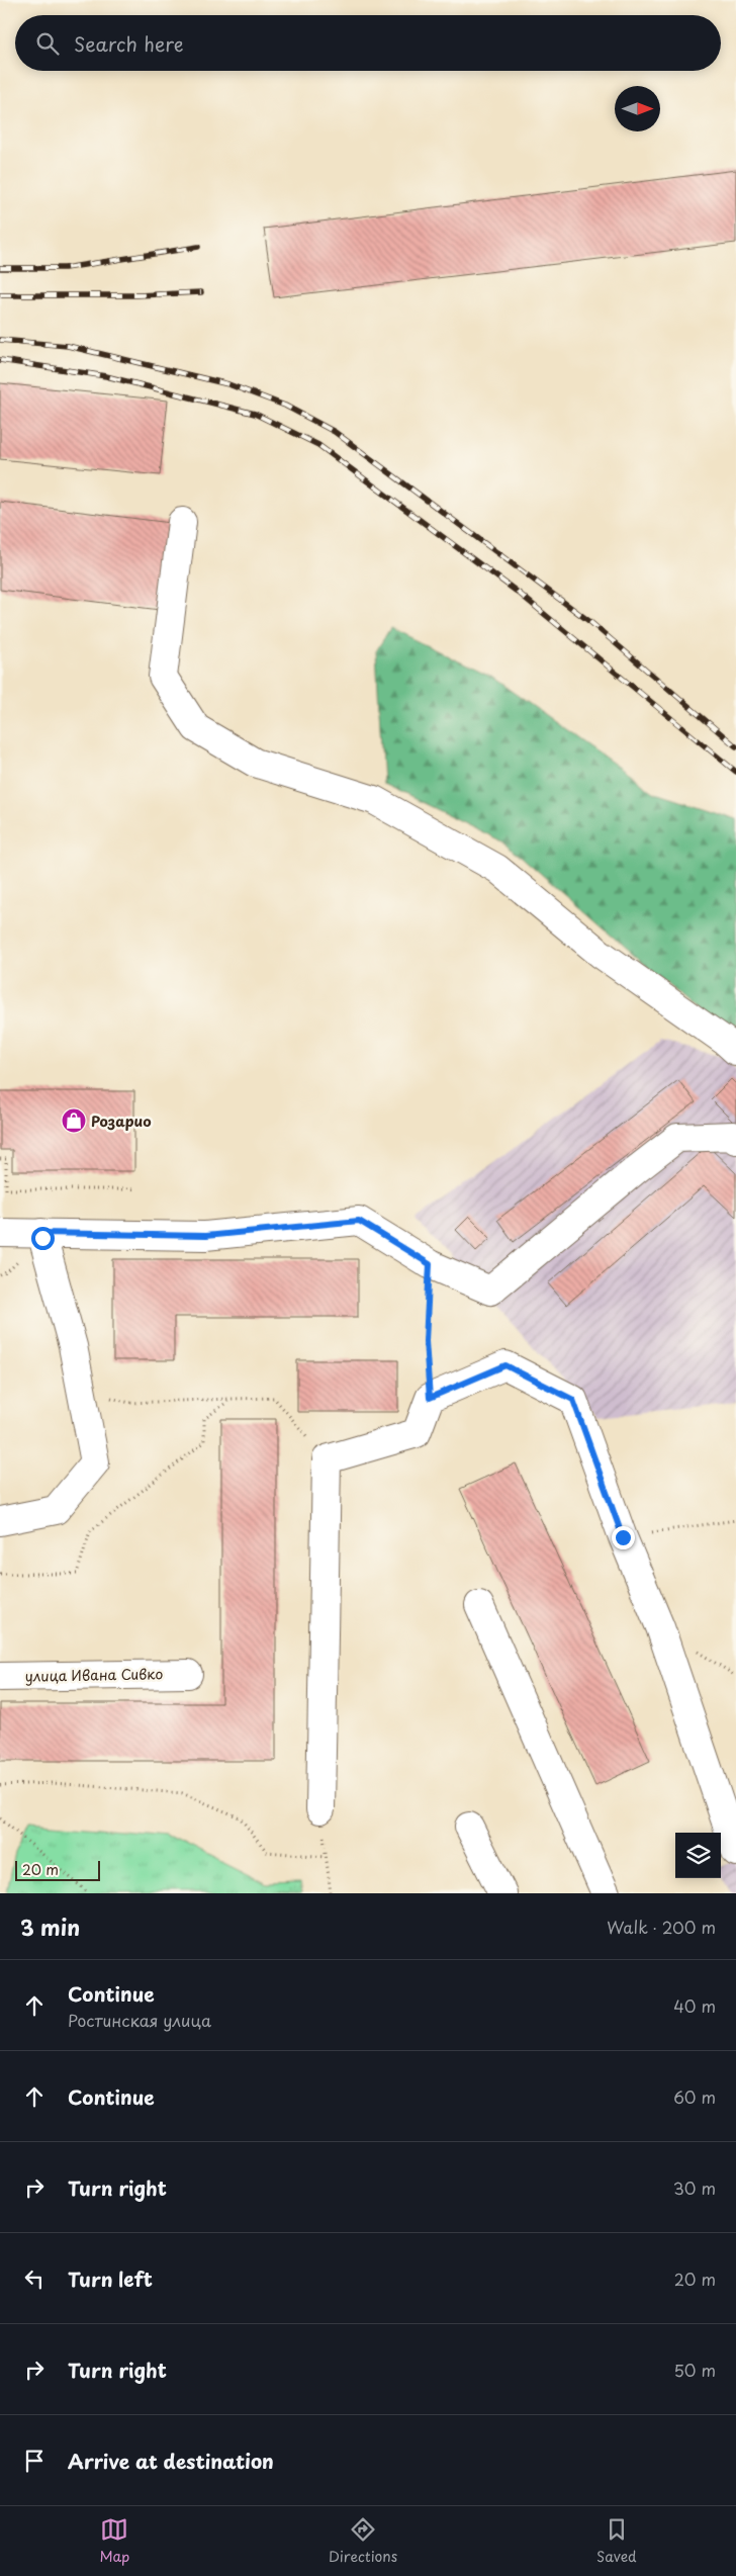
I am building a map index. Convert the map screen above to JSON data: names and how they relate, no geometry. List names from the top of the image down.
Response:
{
  "streets": {
    "street": ["улица Ивана Сивко"]
  },
  "places": {
    "shop": ["Розарио"]
  },
  "scale_bar": "20 m",
  "north": "right",
  "page": {
    "search": "Search here",
    "scale": "20 m",
    "heading": ["3 min", "Walk · 200 m"],
    "list": [
      ["Continue", "Ростинская улица", "40 m"],
      ["Continue", "60 m"],
      ["Turn right", "30 m"],
      ["Turn left", "20 m"],
      ["Turn right", "50 m"],
      "Arrive at destination"
    ],
    "nav": ["Map", "Directions", "Saved"]
  }
}
